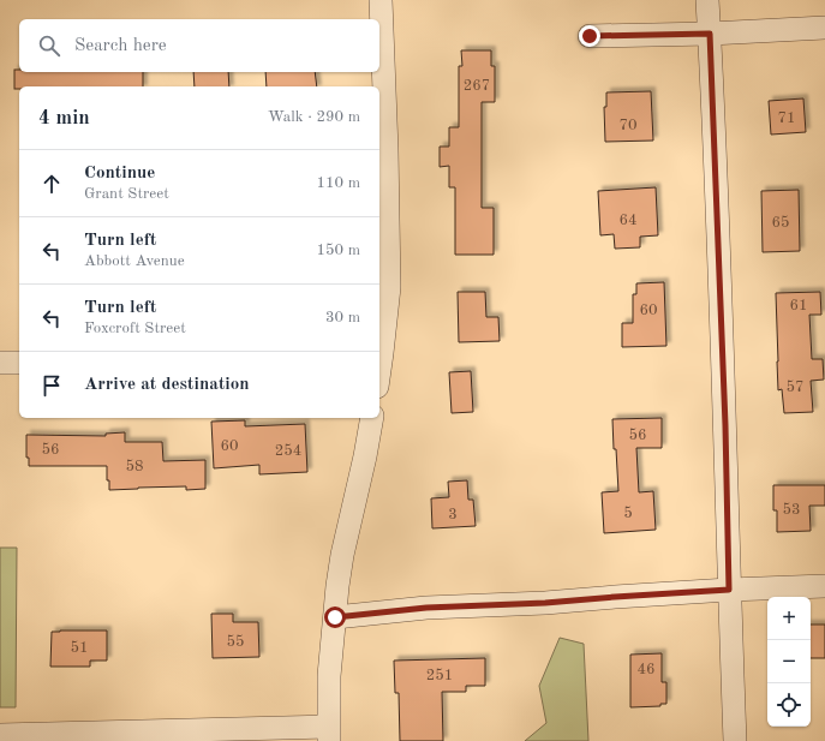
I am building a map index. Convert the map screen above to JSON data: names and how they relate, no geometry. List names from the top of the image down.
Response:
{
  "house_numbers": [
    "267",
    "71",
    "70",
    "64",
    "65",
    "61",
    "60",
    "57",
    "56",
    "60",
    "56",
    "254",
    "58",
    "53",
    "5",
    "3",
    "55",
    "51",
    "46",
    "251"
  ],
  "page": {
    "search": "Search here",
    "heading": ["4 min", "Walk · 290 m"],
    "list": [
      ["Continue", "Grant Street", "110 m"],
      ["Turn left", "Abbott Avenue", "150 m"],
      ["Turn left", "Foxcroft Street", "30 m"],
      "Arrive at destination"
    ],
    "map_buttons": ["+", "−"]
  }
}
